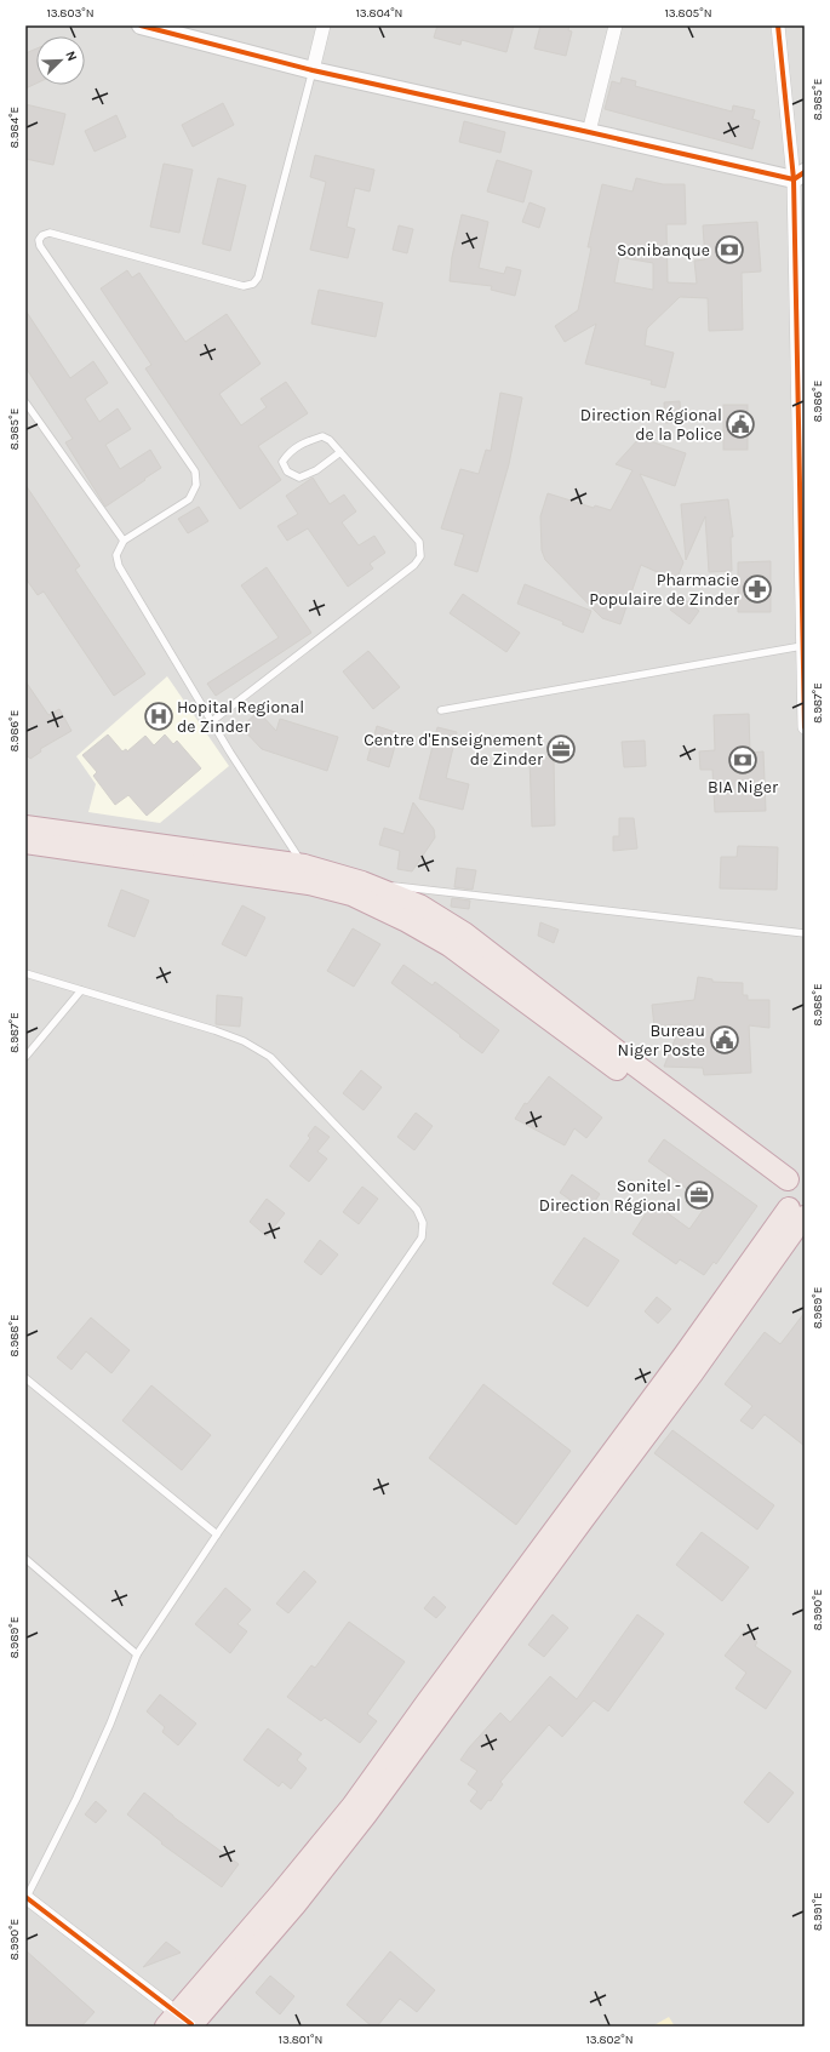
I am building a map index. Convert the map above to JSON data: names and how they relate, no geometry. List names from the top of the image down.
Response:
{
  "places": {
    "bank": ["Sonibanque", "BIA Niger"],
    "public building": ["Direction Régional de la Police", "Bureau Niger Poste"],
    "pharmacy": ["Pharmacie Populaire de Zinder"],
    "hospital": ["Hopital Regional de Zinder"],
    "office": ["Centre d'Enseignement de Zinder", "Sonitel - Direction Régional"]
  },
  "north": "top right",
  "coordinates": [
    "13.803°N",
    "13.804°N",
    "13.805°N",
    "8.985°E",
    "8.984°E",
    "8.986°E",
    "8.987°E",
    "8.988°E",
    "8.989°E",
    "8.990°E",
    "8.991°E",
    "13.801°N",
    "13.802°N"
  ]
}
